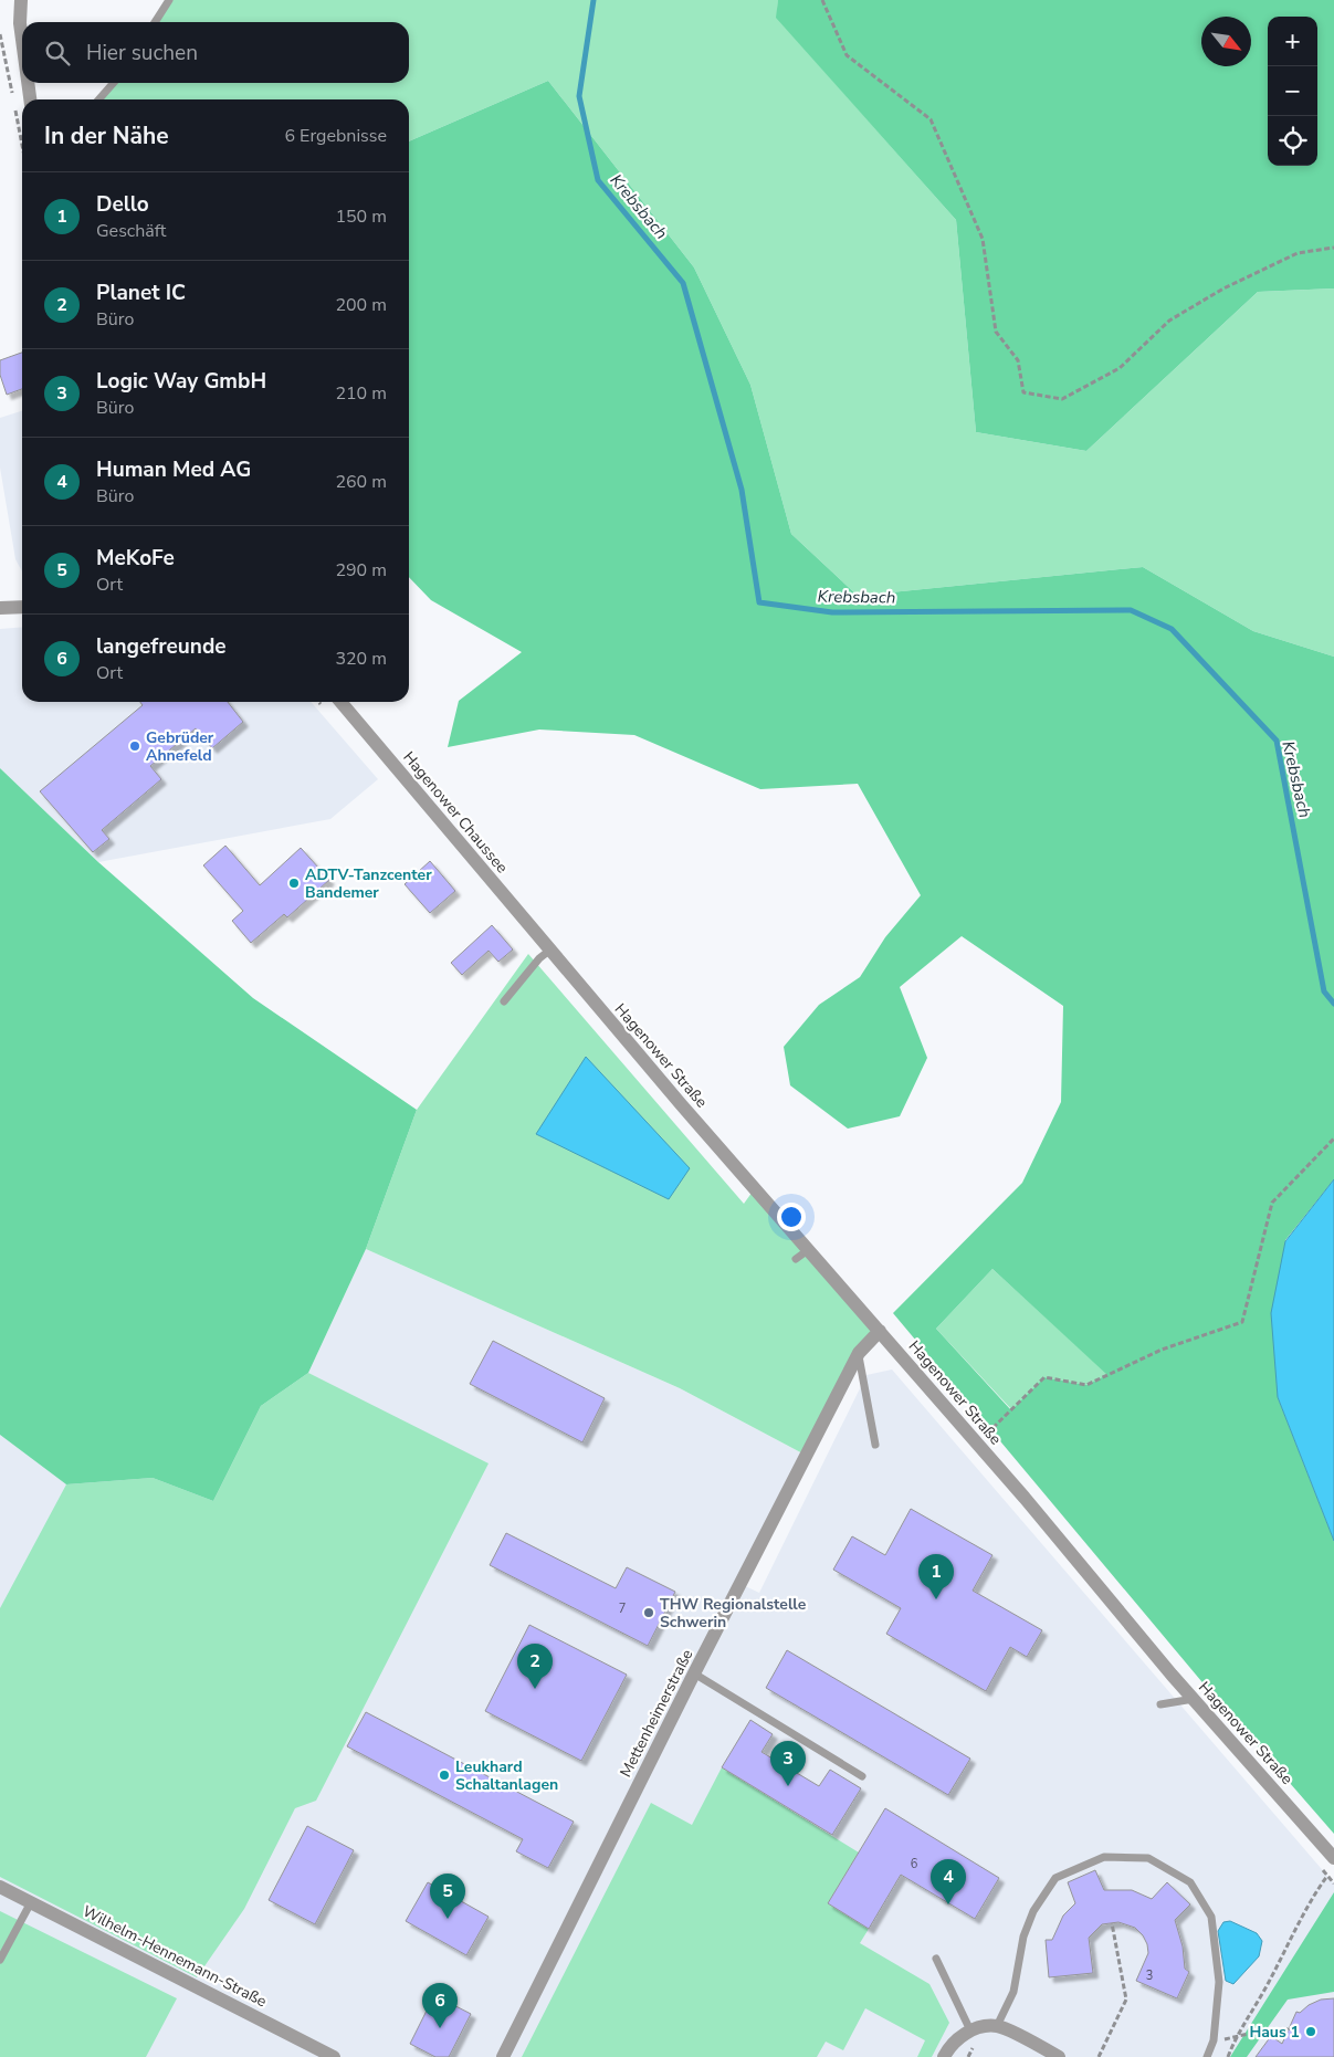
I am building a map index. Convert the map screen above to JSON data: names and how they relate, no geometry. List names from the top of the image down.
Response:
{
  "streets": {
    "street": [
      "Hagenower Chaussee",
      "Hagenower Straße",
      "Mettenheimerstraße",
      "Wilhelm-Hennemann-Straße"
    ]
  },
  "crossings": [
    ["Hagenower Chaussee", "Hagenower Straße"],
    ["Hagenower Straße", "Mettenheimerstraße"]
  ],
  "water": ["Krebsbach"],
  "places": [
    "Gebrüder Ahnefeld",
    "ADTV-Tanzcenter Bandemer",
    "THW Regionalstelle Schwerin",
    "Leukhard Schaltanlagen",
    "Haus 1"
  ],
  "house_numbers": ["7", "6", "3"],
  "north": "bottom right",
  "page": {
    "map_buttons": ["+", "−"],
    "search": "Hier suchen",
    "heading": ["In der Nähe", "6 Ergebnisse"],
    "list": [
      {
        "mark": "1",
        "name": "Dello",
        "note": "Geschäft",
        "value": "150 m"
      },
      {
        "mark": "2",
        "name": "Planet IC",
        "note": "Büro",
        "value": "200 m"
      },
      {
        "mark": "3",
        "name": "Logic Way GmbH",
        "note": "Büro",
        "value": "210 m"
      },
      {
        "mark": "4",
        "name": "Human Med AG",
        "note": "Büro",
        "value": "260 m"
      },
      {
        "mark": "5",
        "name": "MeKoFe",
        "note": "Ort",
        "value": "290 m"
      },
      {
        "mark": "6",
        "name": "langefreunde",
        "note": "Ort",
        "value": "320 m"
      }
    ],
    "pins": [
      "1",
      "2",
      "3",
      "4",
      "5",
      "6"
    ]
  }
}
